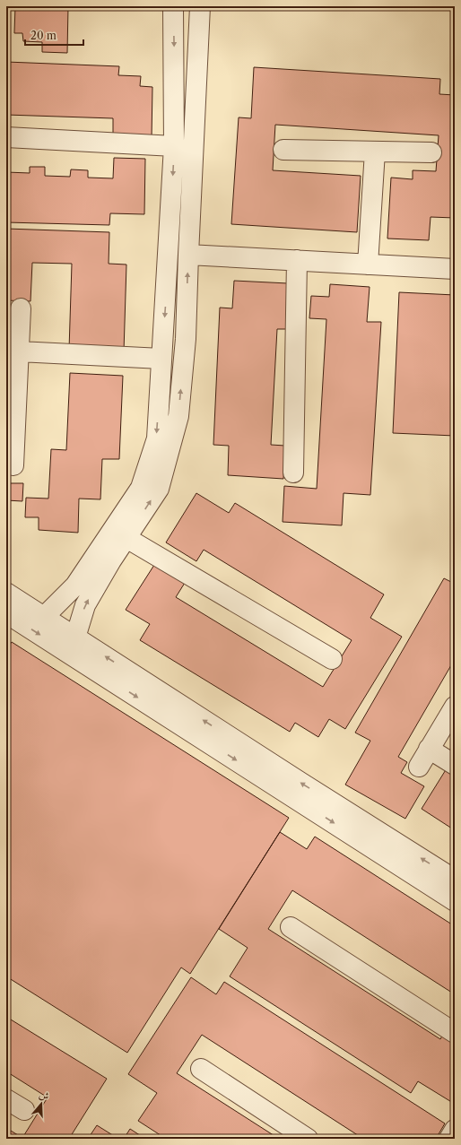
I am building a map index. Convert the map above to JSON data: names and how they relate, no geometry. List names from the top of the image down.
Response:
{
  "scale_bar": "20 m",
  "north": "top"
}
